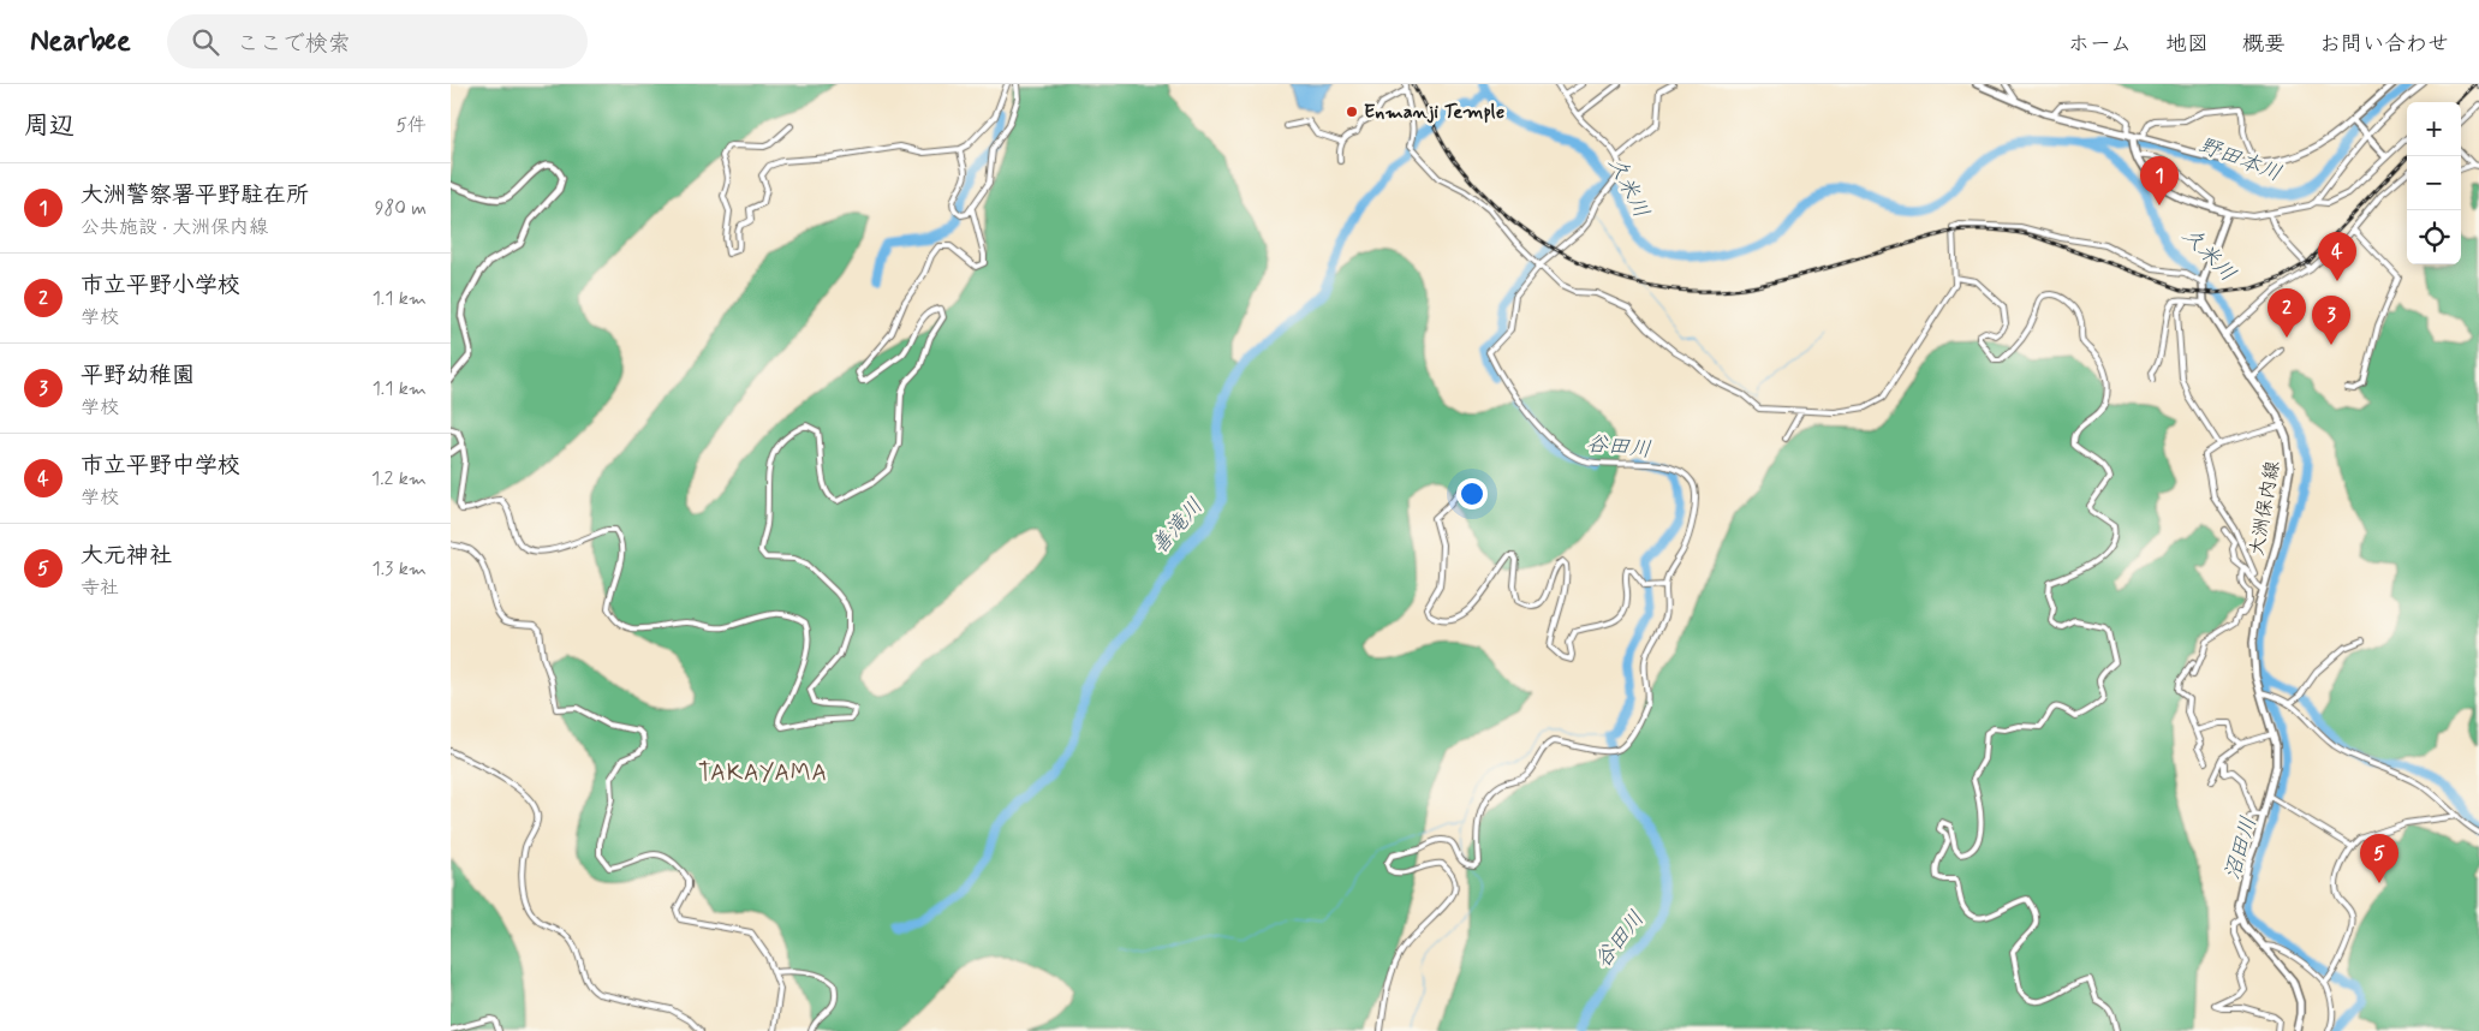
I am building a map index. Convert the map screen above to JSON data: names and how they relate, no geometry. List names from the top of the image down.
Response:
{
  "streets": {
    "main road": ["大洲保内線"]
  },
  "districts": ["TAKAYAMA"],
  "water": [
    "野田本川",
    "久米川",
    "谷田川",
    "善滝川",
    "沼田川"
  ],
  "places": ["Enmanji Temple"],
  "page": {
    "header": "Nearbee",
    "search": "ここで検索",
    "nav": [
      "ホーム",
      "地図",
      "概要",
      "お問い合わせ"
    ],
    "heading": ["周辺", "5件"],
    "map_buttons": ["+", "−"],
    "pins": [
      "1",
      "4",
      "2",
      "3",
      "5"
    ],
    "list": [
      {
        "mark": "1",
        "name": "大洲警察署平野駐在所",
        "note": "公共施設 · 大洲保内線",
        "value": "980 m"
      },
      {
        "mark": "2",
        "name": "市立平野小学校",
        "note": "学校",
        "value": "1.1 km"
      },
      {
        "mark": "3",
        "name": "平野幼稚園",
        "note": "学校",
        "value": "1.1 km"
      },
      {
        "mark": "4",
        "name": "市立平野中学校",
        "note": "学校",
        "value": "1.2 km"
      },
      {
        "mark": "5",
        "name": "大元神社",
        "note": "寺社",
        "value": "1.3 km"
      }
    ]
  }
}
